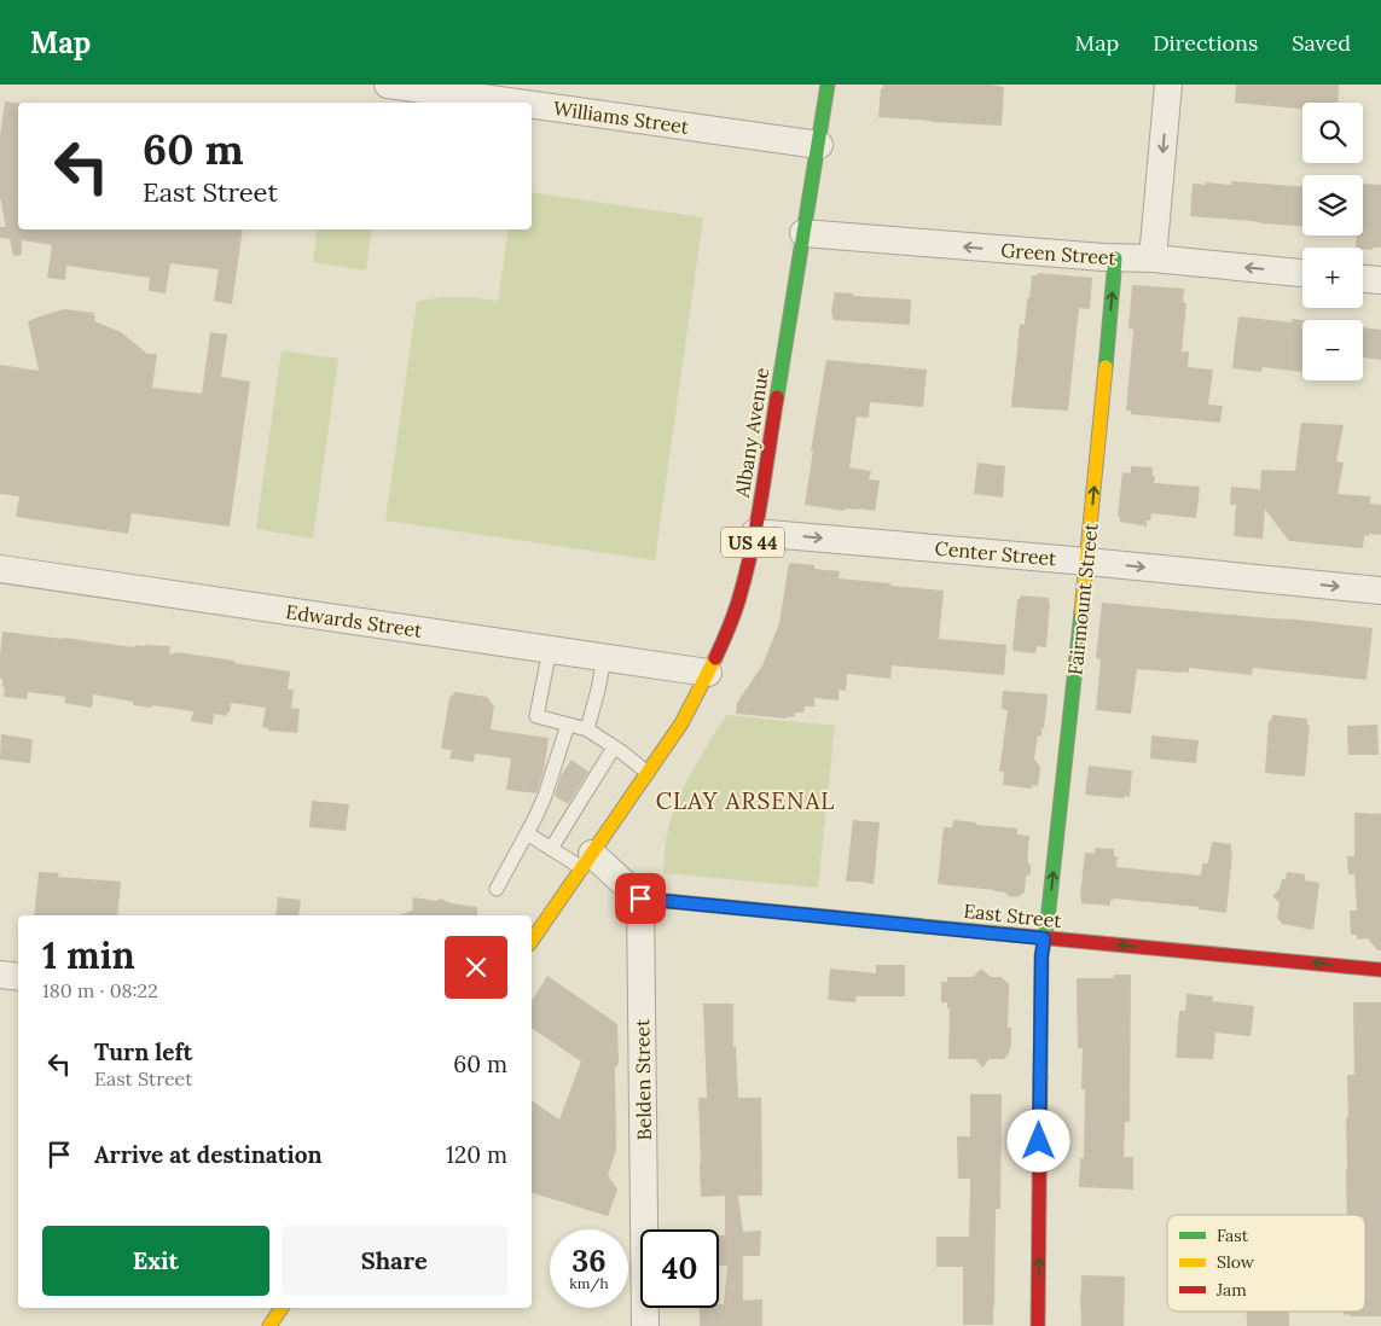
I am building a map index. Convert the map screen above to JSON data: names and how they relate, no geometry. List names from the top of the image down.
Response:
{
  "streets": {
    "main road": [
      "Albany Avenue",
      "US 44",
      "Fairmount Street",
      "East Street"
    ],
    "street": [
      "Williams Street",
      "Green Street",
      "Center Street",
      "Edwards Street",
      "Belden Street"
    ]
  },
  "crossings": [
    ["Williams Street", "Albany Avenue"],
    ["Green Street", "Albany Avenue"],
    ["Green Street", "Fairmount Street"],
    ["Albany Avenue", "Center Street"],
    ["Albany Avenue", "Edwards Street"],
    ["Center Street", "Fairmount Street"],
    ["Fairmount Street", "East Street"],
    ["East Street", "Belden Street"]
  ],
  "one_way": [
    "Green Street",
    "Center Street",
    "Fairmount Street",
    "East Street"
  ],
  "districts": ["CLAY ARSENAL"],
  "legend": ["Fast", "Slow", "Jam"],
  "page": {
    "header": "Map",
    "nav": ["Map", "Directions", "Saved"],
    "map_buttons": ["+", "−"],
    "turn": ["60 m", "East Street"],
    "heading": ["1 min", "180 m · 08:22"],
    "list": [
      {
        "name": "Turn left",
        "note": "East Street",
        "value": "60 m"
      },
      {
        "name": "Arrive at destination",
        "value": "120 m"
      }
    ],
    "buttons": ["Exit", "Share"],
    "speed": "36 km/h",
    "limit": "40"
  }
}
